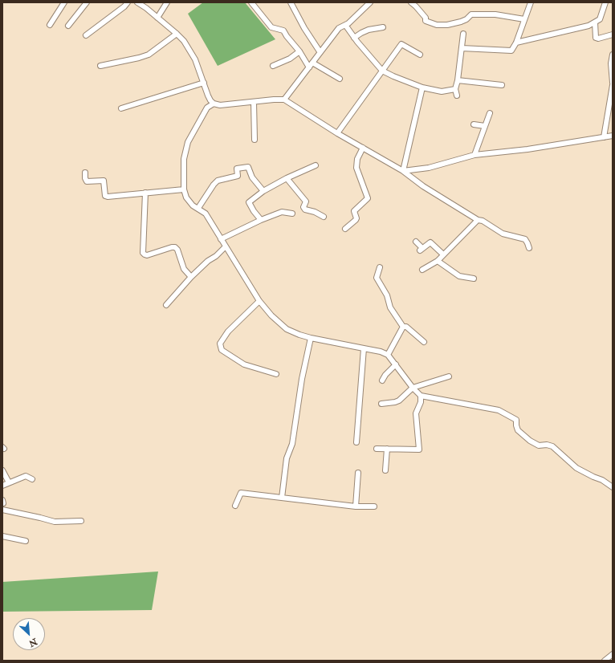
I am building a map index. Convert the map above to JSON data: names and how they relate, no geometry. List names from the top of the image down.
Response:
{
  "north": "bottom right"
}
